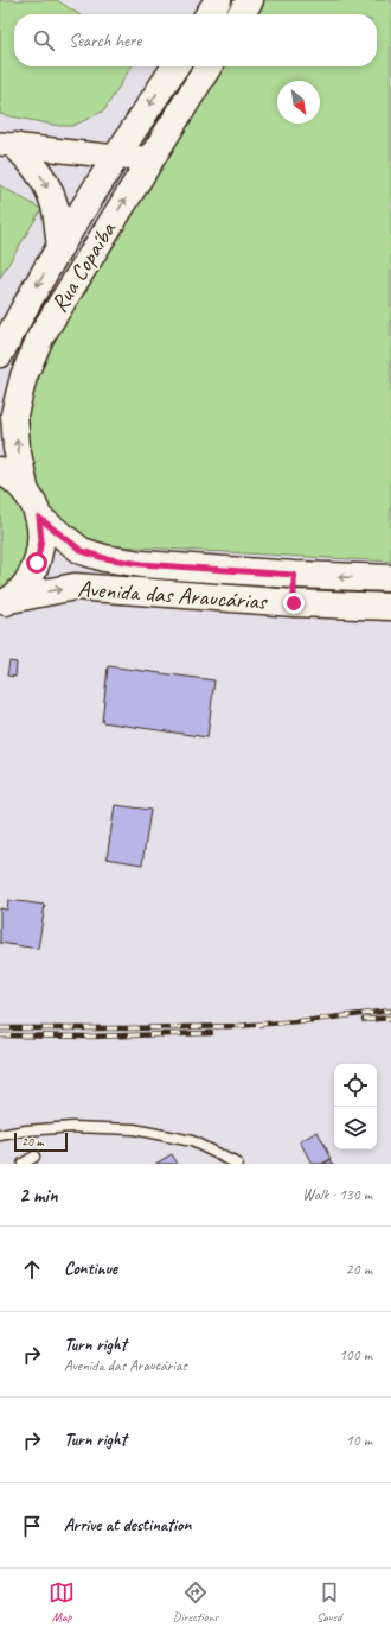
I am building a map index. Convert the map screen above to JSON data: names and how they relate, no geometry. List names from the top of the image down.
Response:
{
  "streets": {
    "main road": ["Rua Copaíba", "Avenida das Araucárias"]
  },
  "scale_bar": "20 m",
  "north": "bottom right",
  "page": {
    "search": "Search here",
    "scale": "20 m",
    "heading": ["2 min", "Walk · 130 m"],
    "list": [
      ["Continue", "20 m"],
      ["Turn right", "Avenida das Araucárias", "100 m"],
      ["Turn right", "10 m"],
      "Arrive at destination"
    ],
    "nav": ["Map", "Directions", "Saved"]
  }
}
